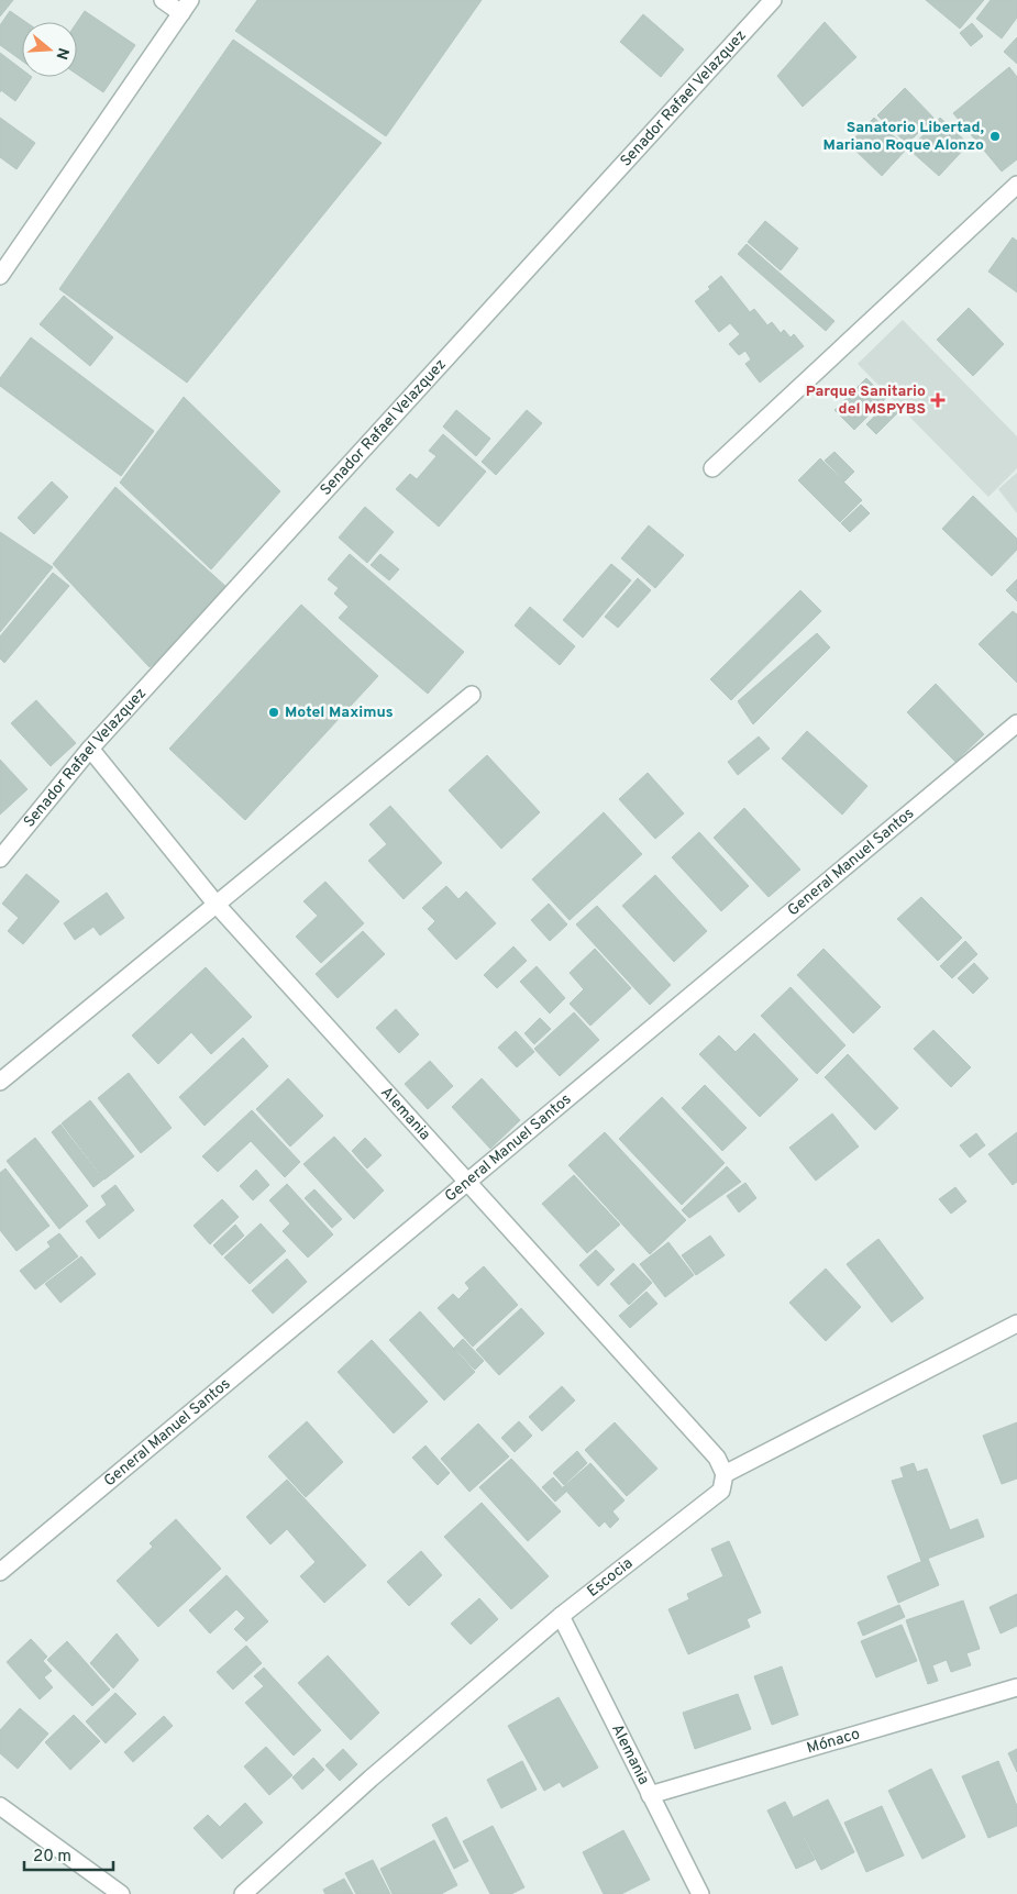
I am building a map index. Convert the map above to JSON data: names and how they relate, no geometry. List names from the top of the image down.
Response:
{
  "streets": {
    "street": [
      "Senador Rafael Velazquez",
      "General Manuel Santos",
      "Alemania",
      "Escocia",
      "Mónaco"
    ]
  },
  "crossings": [
    ["Senador Rafael Velazquez", "Alemania"],
    ["General Manuel Santos", "Alemania"],
    ["Alemania", "Escocia"],
    ["Alemania", "Mónaco"]
  ],
  "places": {
    "other": ["Sanatorio Libertad, Mariano Roque Alonzo", "Motel Maximus"],
    "health": ["Parque Sanitario del MSPYBS"]
  },
  "scale_bar": "20 m",
  "north": "right"
}
